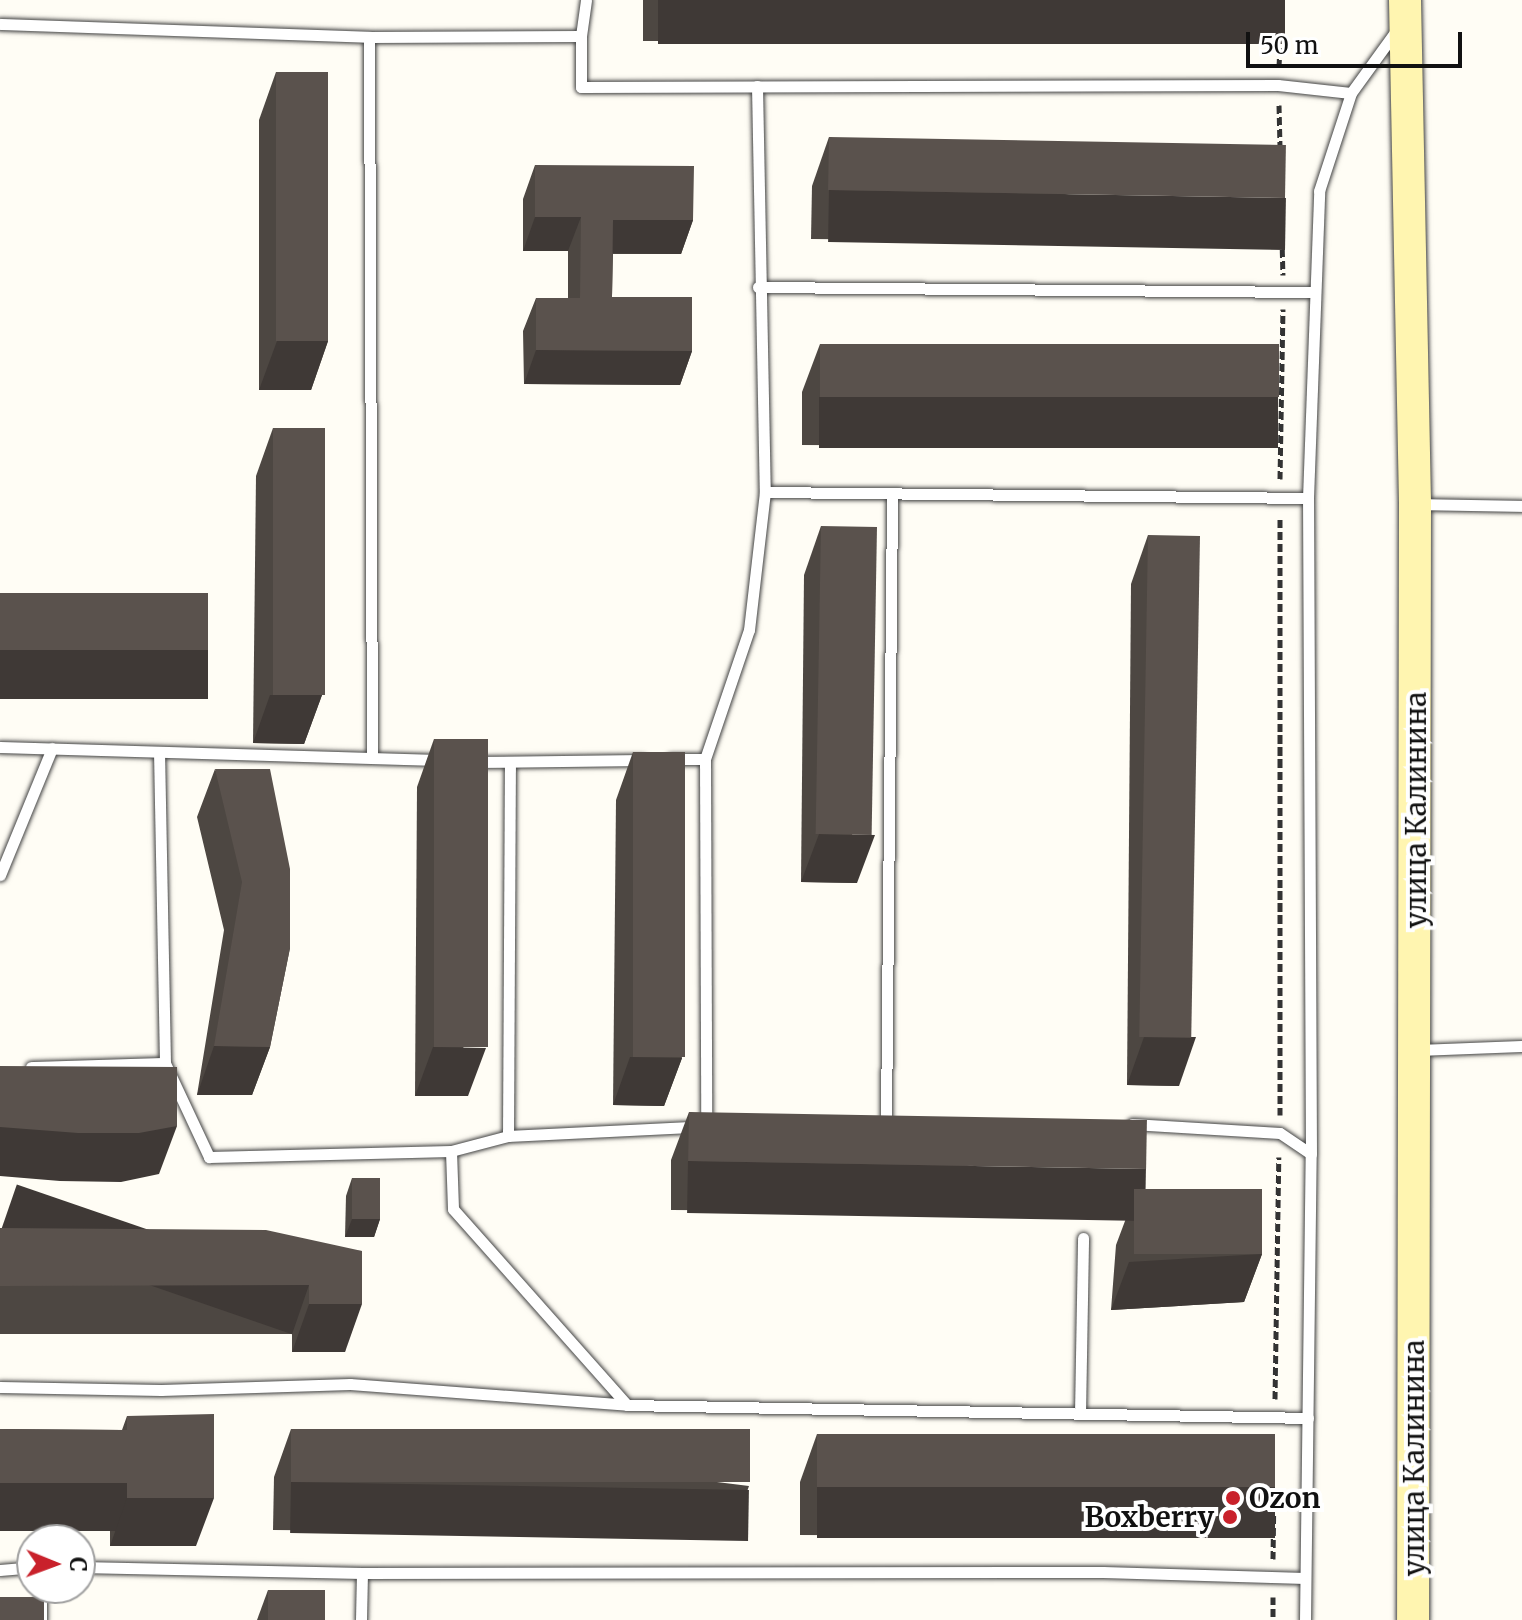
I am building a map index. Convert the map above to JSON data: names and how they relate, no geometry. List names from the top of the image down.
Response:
{
  "streets": {
    "street": ["улица Калинина"]
  },
  "places": ["Ozon", "Boxberry"],
  "scale_bar": "50 m",
  "north": "right"
}
